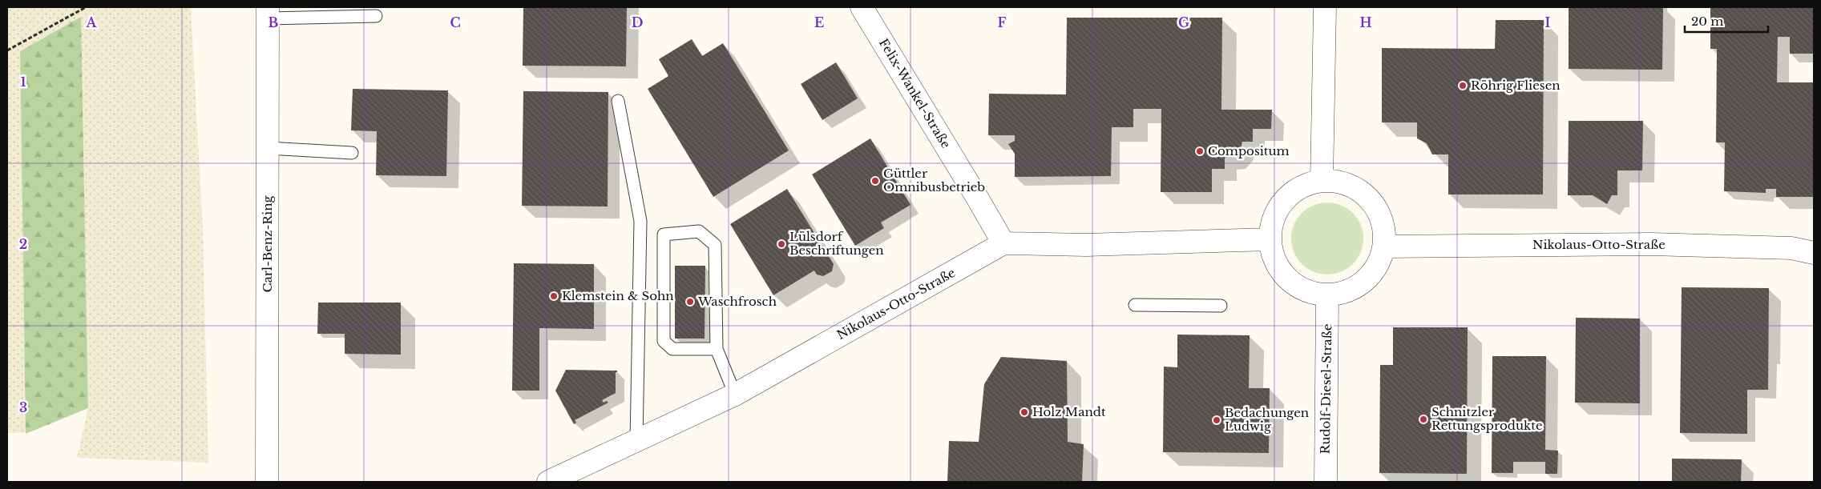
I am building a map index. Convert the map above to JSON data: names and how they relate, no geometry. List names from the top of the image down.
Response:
{
  "streets": {
    "street": [
      "Felix-Wankel-Straße",
      "Carl-Benz-Ring",
      "Nikolaus-Otto-Straße",
      "Rudolf-Diesel-Straße"
    ]
  },
  "crossings": [
    ["Felix-Wankel-Straße", "Nikolaus-Otto-Straße"],
    ["Nikolaus-Otto-Straße", "Rudolf-Diesel-Straße"]
  ],
  "places": [
    "Röhrig Fliesen",
    "Compositum",
    "Güttler Omnibusbetrieb",
    "Lülsdorf Beschriftungen",
    "Klemstein & Sohn",
    "Waschfrosch",
    "Holz Mandt",
    "Schnitzler Rettungsprodukte",
    "Bedachungen Ludwig"
  ],
  "scale_bar": "20 m",
  "grid": {
    "columns": [
      "A",
      "B",
      "C",
      "D",
      "E",
      "F",
      "G",
      "H",
      "I"
    ],
    "rows": ["1", "2", "3"]
  }
}
